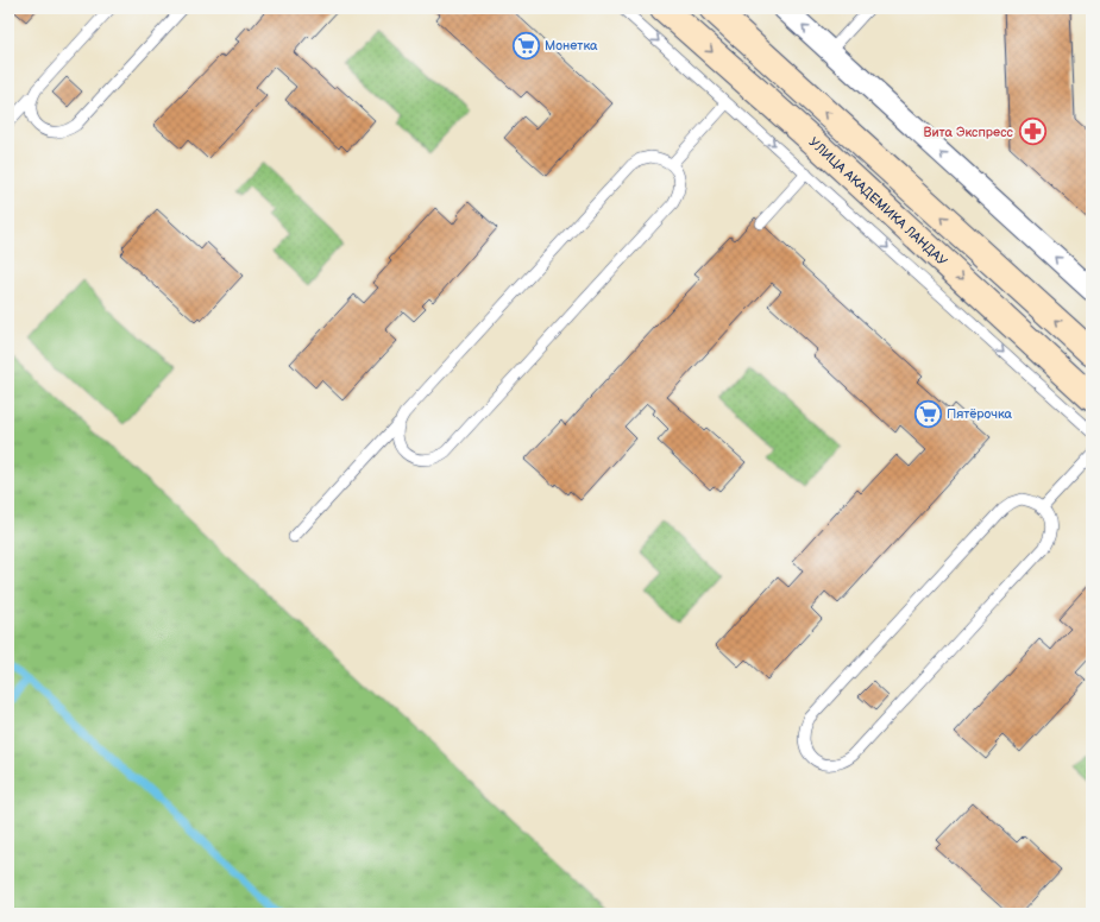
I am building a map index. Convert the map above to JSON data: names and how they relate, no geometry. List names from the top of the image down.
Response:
{
  "streets": {
    "street": ["УЛИЦА АКАДЕМИКА ЛАНДАУ"]
  },
  "places": {
    "supermarket": ["Монетка", "Пятёрочка"],
    "pharmacy": ["Вита Экспресс"]
  }
}
